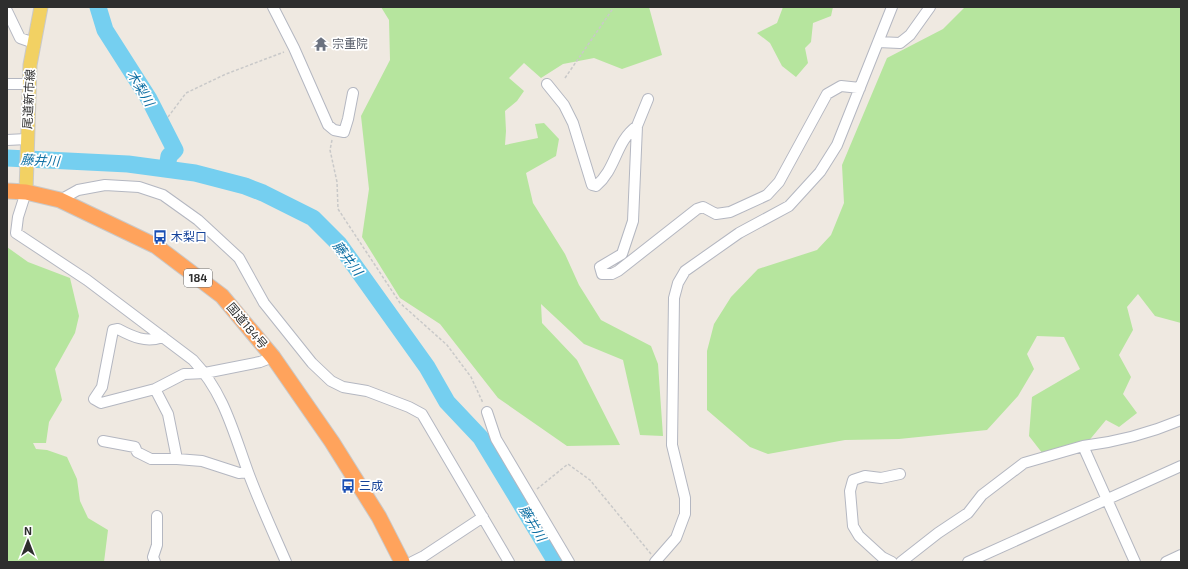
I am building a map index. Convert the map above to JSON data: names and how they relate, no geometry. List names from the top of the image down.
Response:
{
  "streets": {
    "highway": ["184", "国道184号"],
    "main road": ["尾道新市線"]
  },
  "crossings": [
    ["尾道新市線", "国道184号"]
  ],
  "water": ["木梨川", "藤井川"],
  "places": {
    "temple": ["宗重院"],
    "bus stop": ["木梨口", "三成"]
  },
  "north": "top"
}
